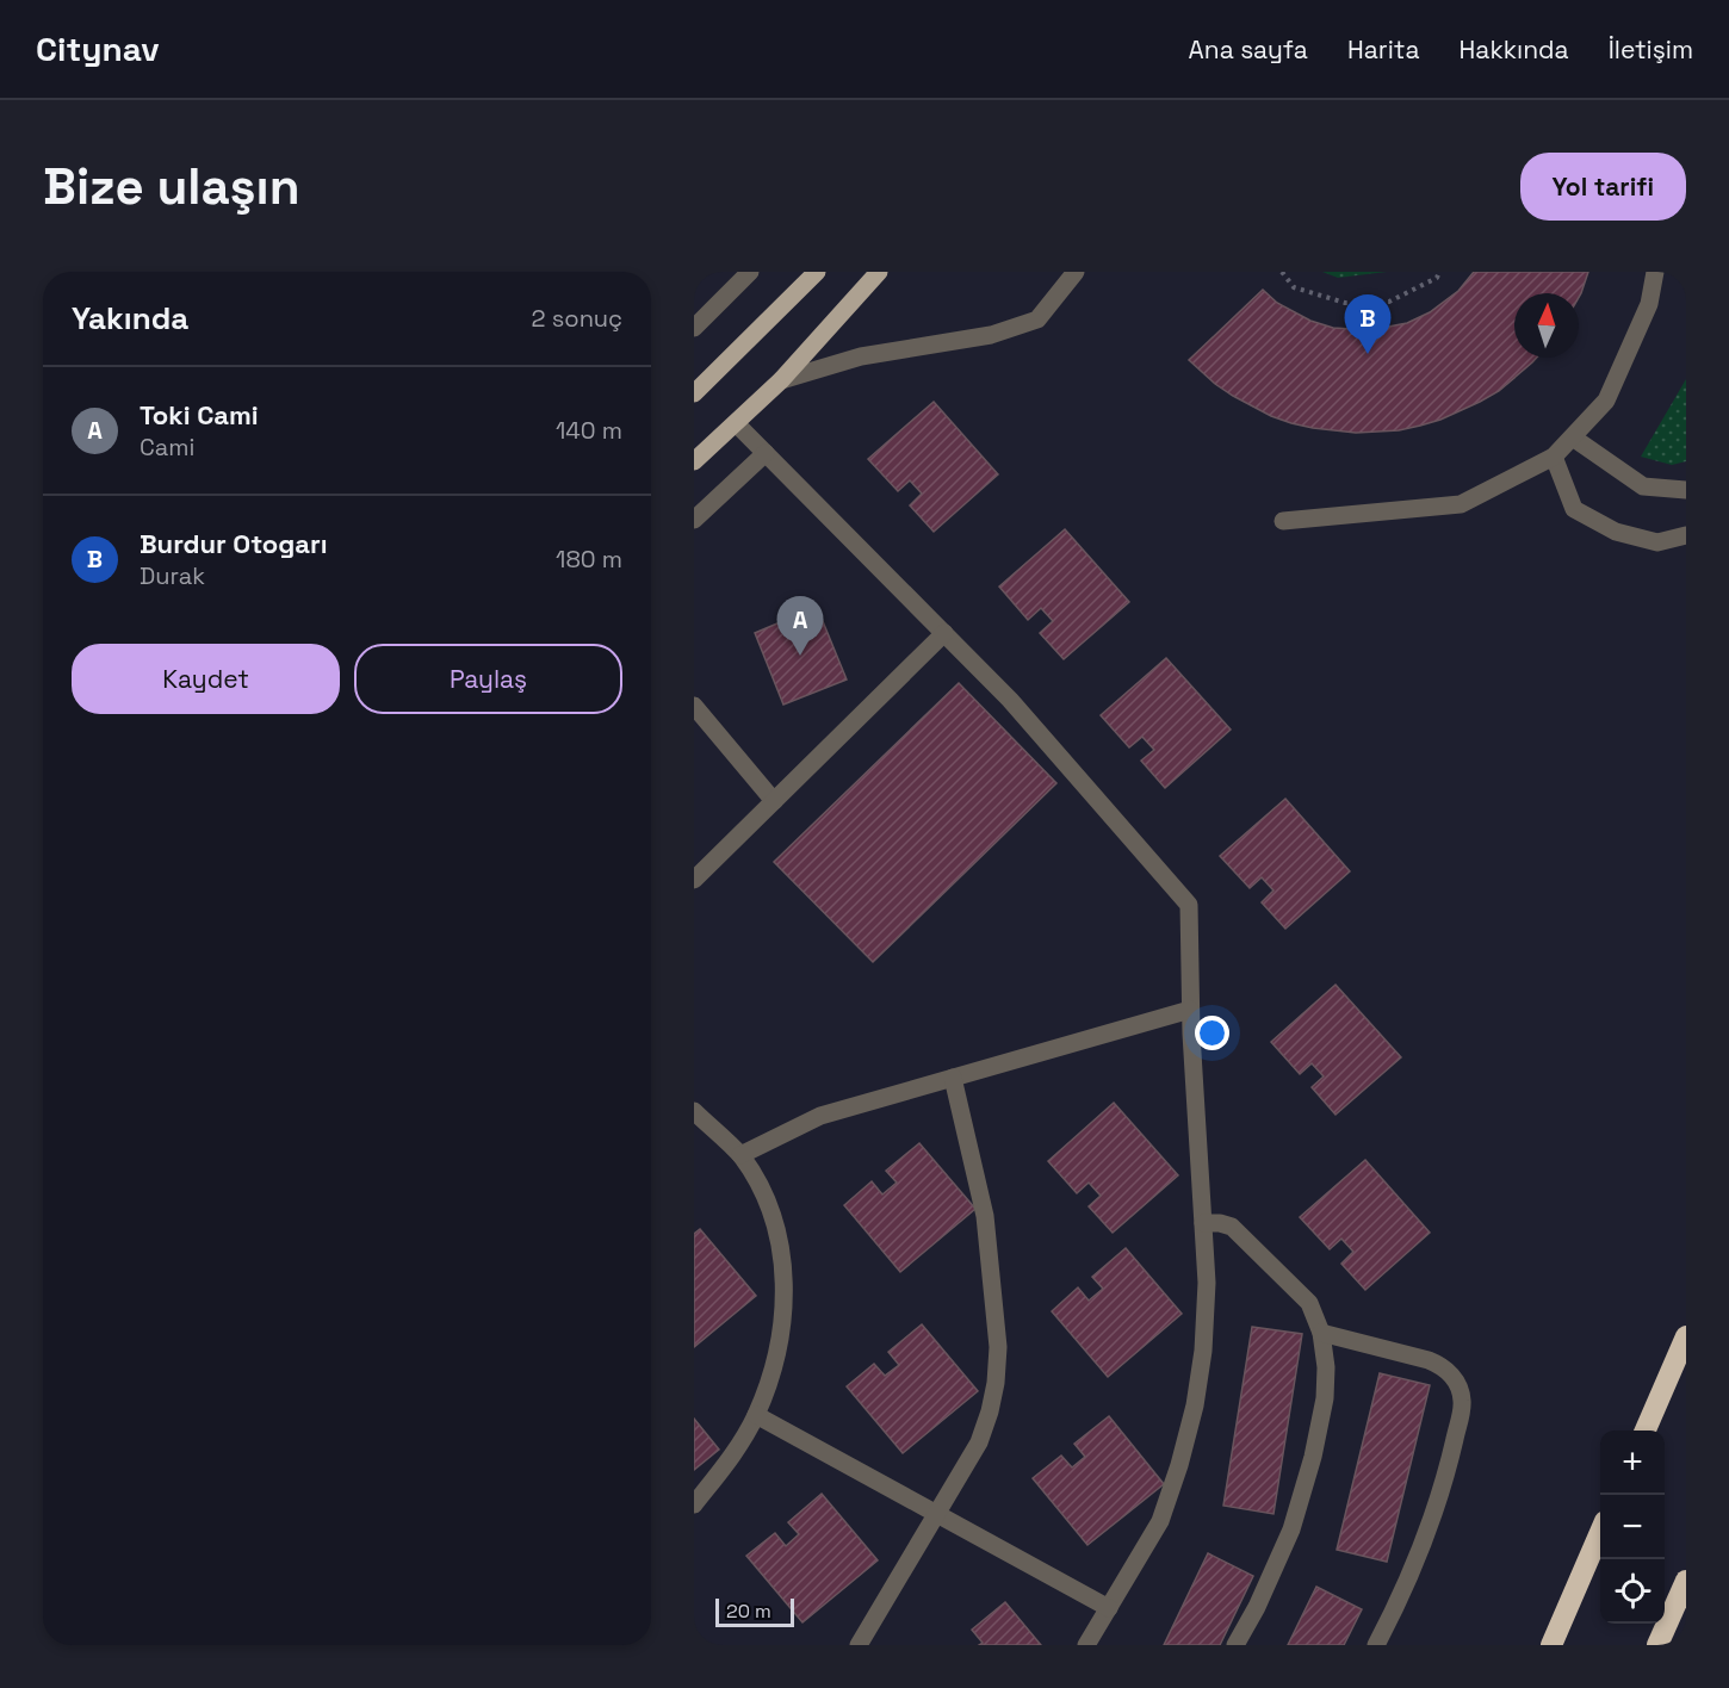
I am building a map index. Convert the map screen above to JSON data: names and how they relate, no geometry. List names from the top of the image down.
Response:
{
  "scale_bar": "20 m",
  "north": "top",
  "page": {
    "header": "Citynav",
    "nav": [
      "Ana sayfa",
      "Harita",
      "Hakkında",
      "İletişim"
    ],
    "buttons": [
      "Yol tarifi",
      ["Kaydet", "Paylaş"]
    ],
    "title": "Bize ulaşın",
    "heading": ["Yakında", "2 sonuç"],
    "pins": ["B", "A"],
    "list": [
      {
        "mark": "A",
        "name": "Toki Cami",
        "note": "Cami",
        "value": "140 m"
      },
      {
        "mark": "B",
        "name": "Burdur Otogarı",
        "note": "Durak",
        "value": "180 m"
      }
    ],
    "map_buttons": ["+", "−"],
    "scale": "20 m"
  }
}
